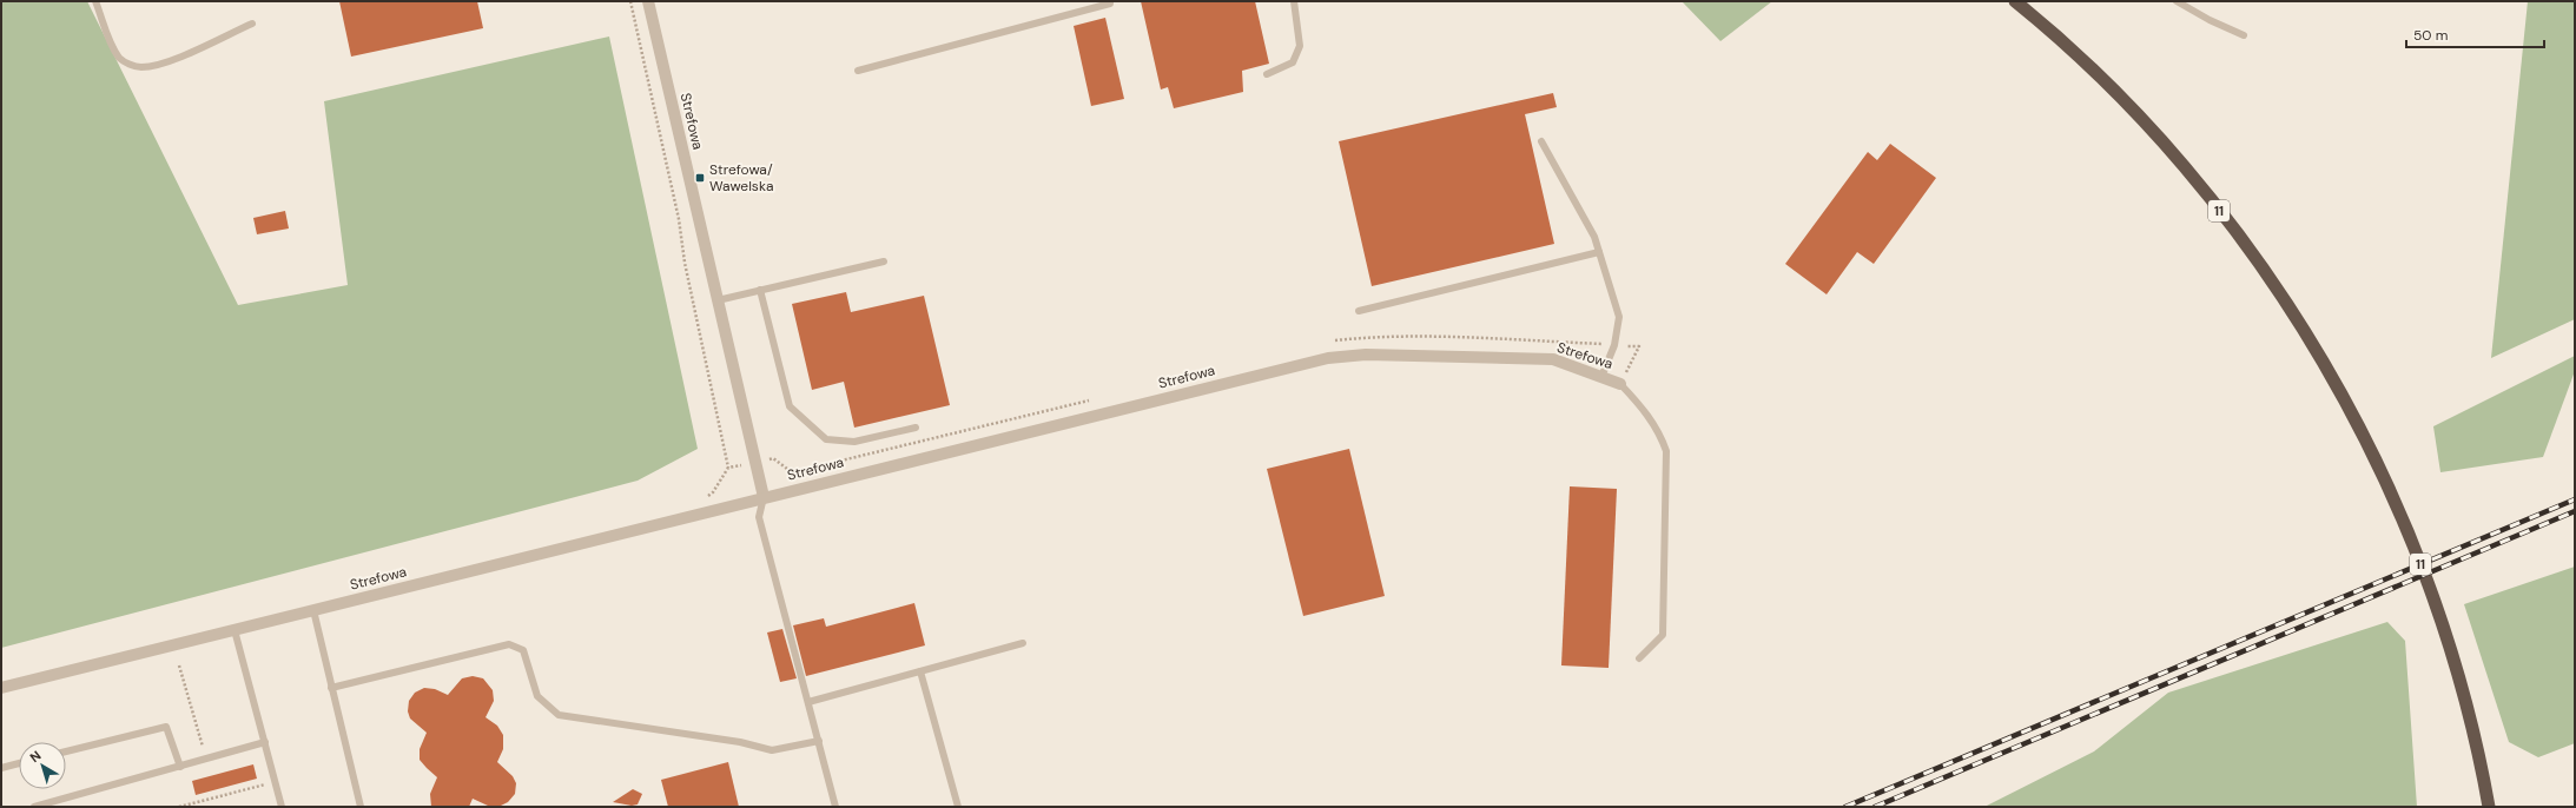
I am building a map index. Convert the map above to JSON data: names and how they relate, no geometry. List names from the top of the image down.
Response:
{
  "streets": {
    "highway": ["11"],
    "street": ["Strefowa"]
  },
  "places": {
    "transit": ["Strefowa/ Wawelska"]
  },
  "scale_bar": "50 m",
  "north": "top left"
}
